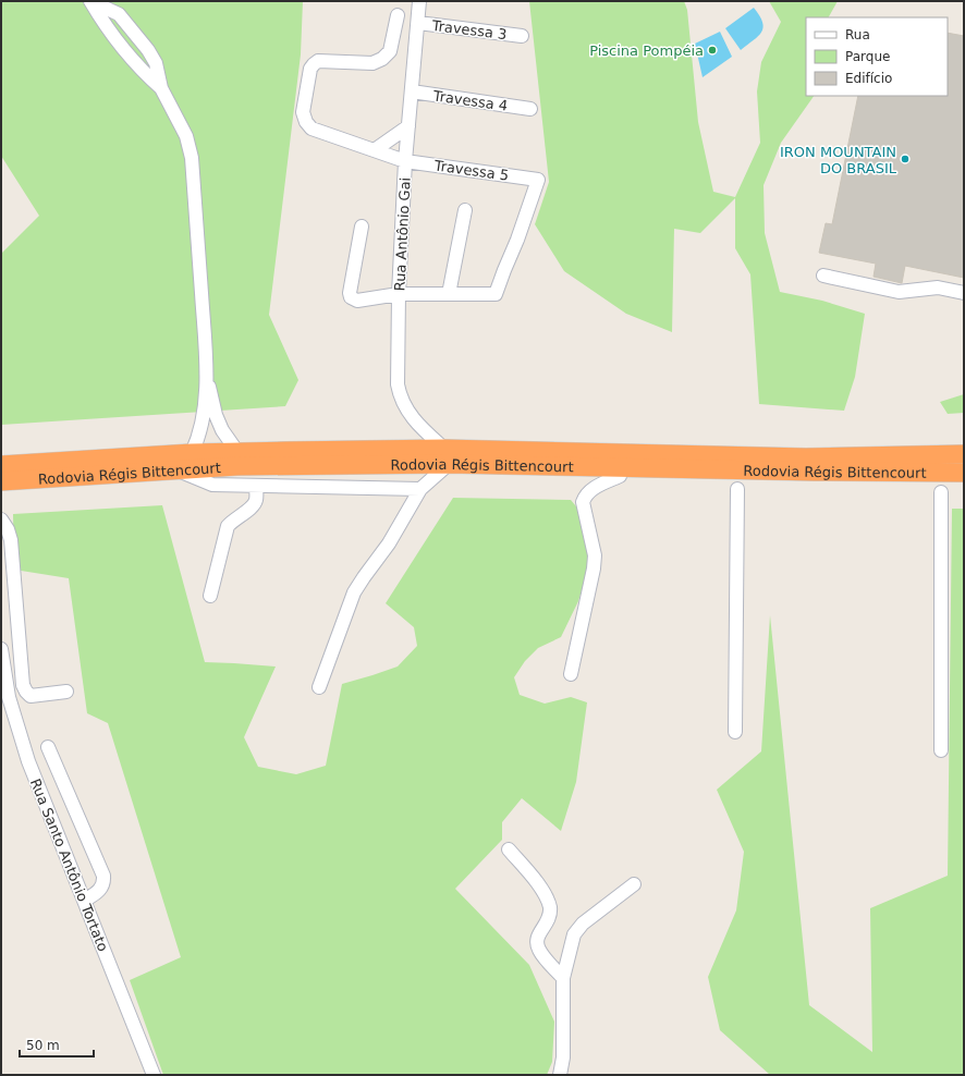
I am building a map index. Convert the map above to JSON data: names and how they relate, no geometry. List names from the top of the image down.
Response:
{
  "streets": {
    "highway": ["Rodovia Régis Bittencourt"],
    "street": [
      "Travessa 3",
      "Travessa 4",
      "Travessa 5",
      "Rua Antônio Gai",
      "Rua Santo Antônio Tortato"
    ]
  },
  "crossings": [
    ["Travessa 3", "Rua Antônio Gai"],
    ["Travessa 4", "Rua Antônio Gai"],
    ["Travessa 5", "Rua Antônio Gai"],
    ["Rua Antônio Gai", "Rodovia Régis Bittencourt"]
  ],
  "places": ["Piscina Pompéia", "IRON MOUNTAIN DO BRASIL"],
  "legend": ["Rua", "Parque", "Edifício"],
  "scale_bar": "50 m"
}
